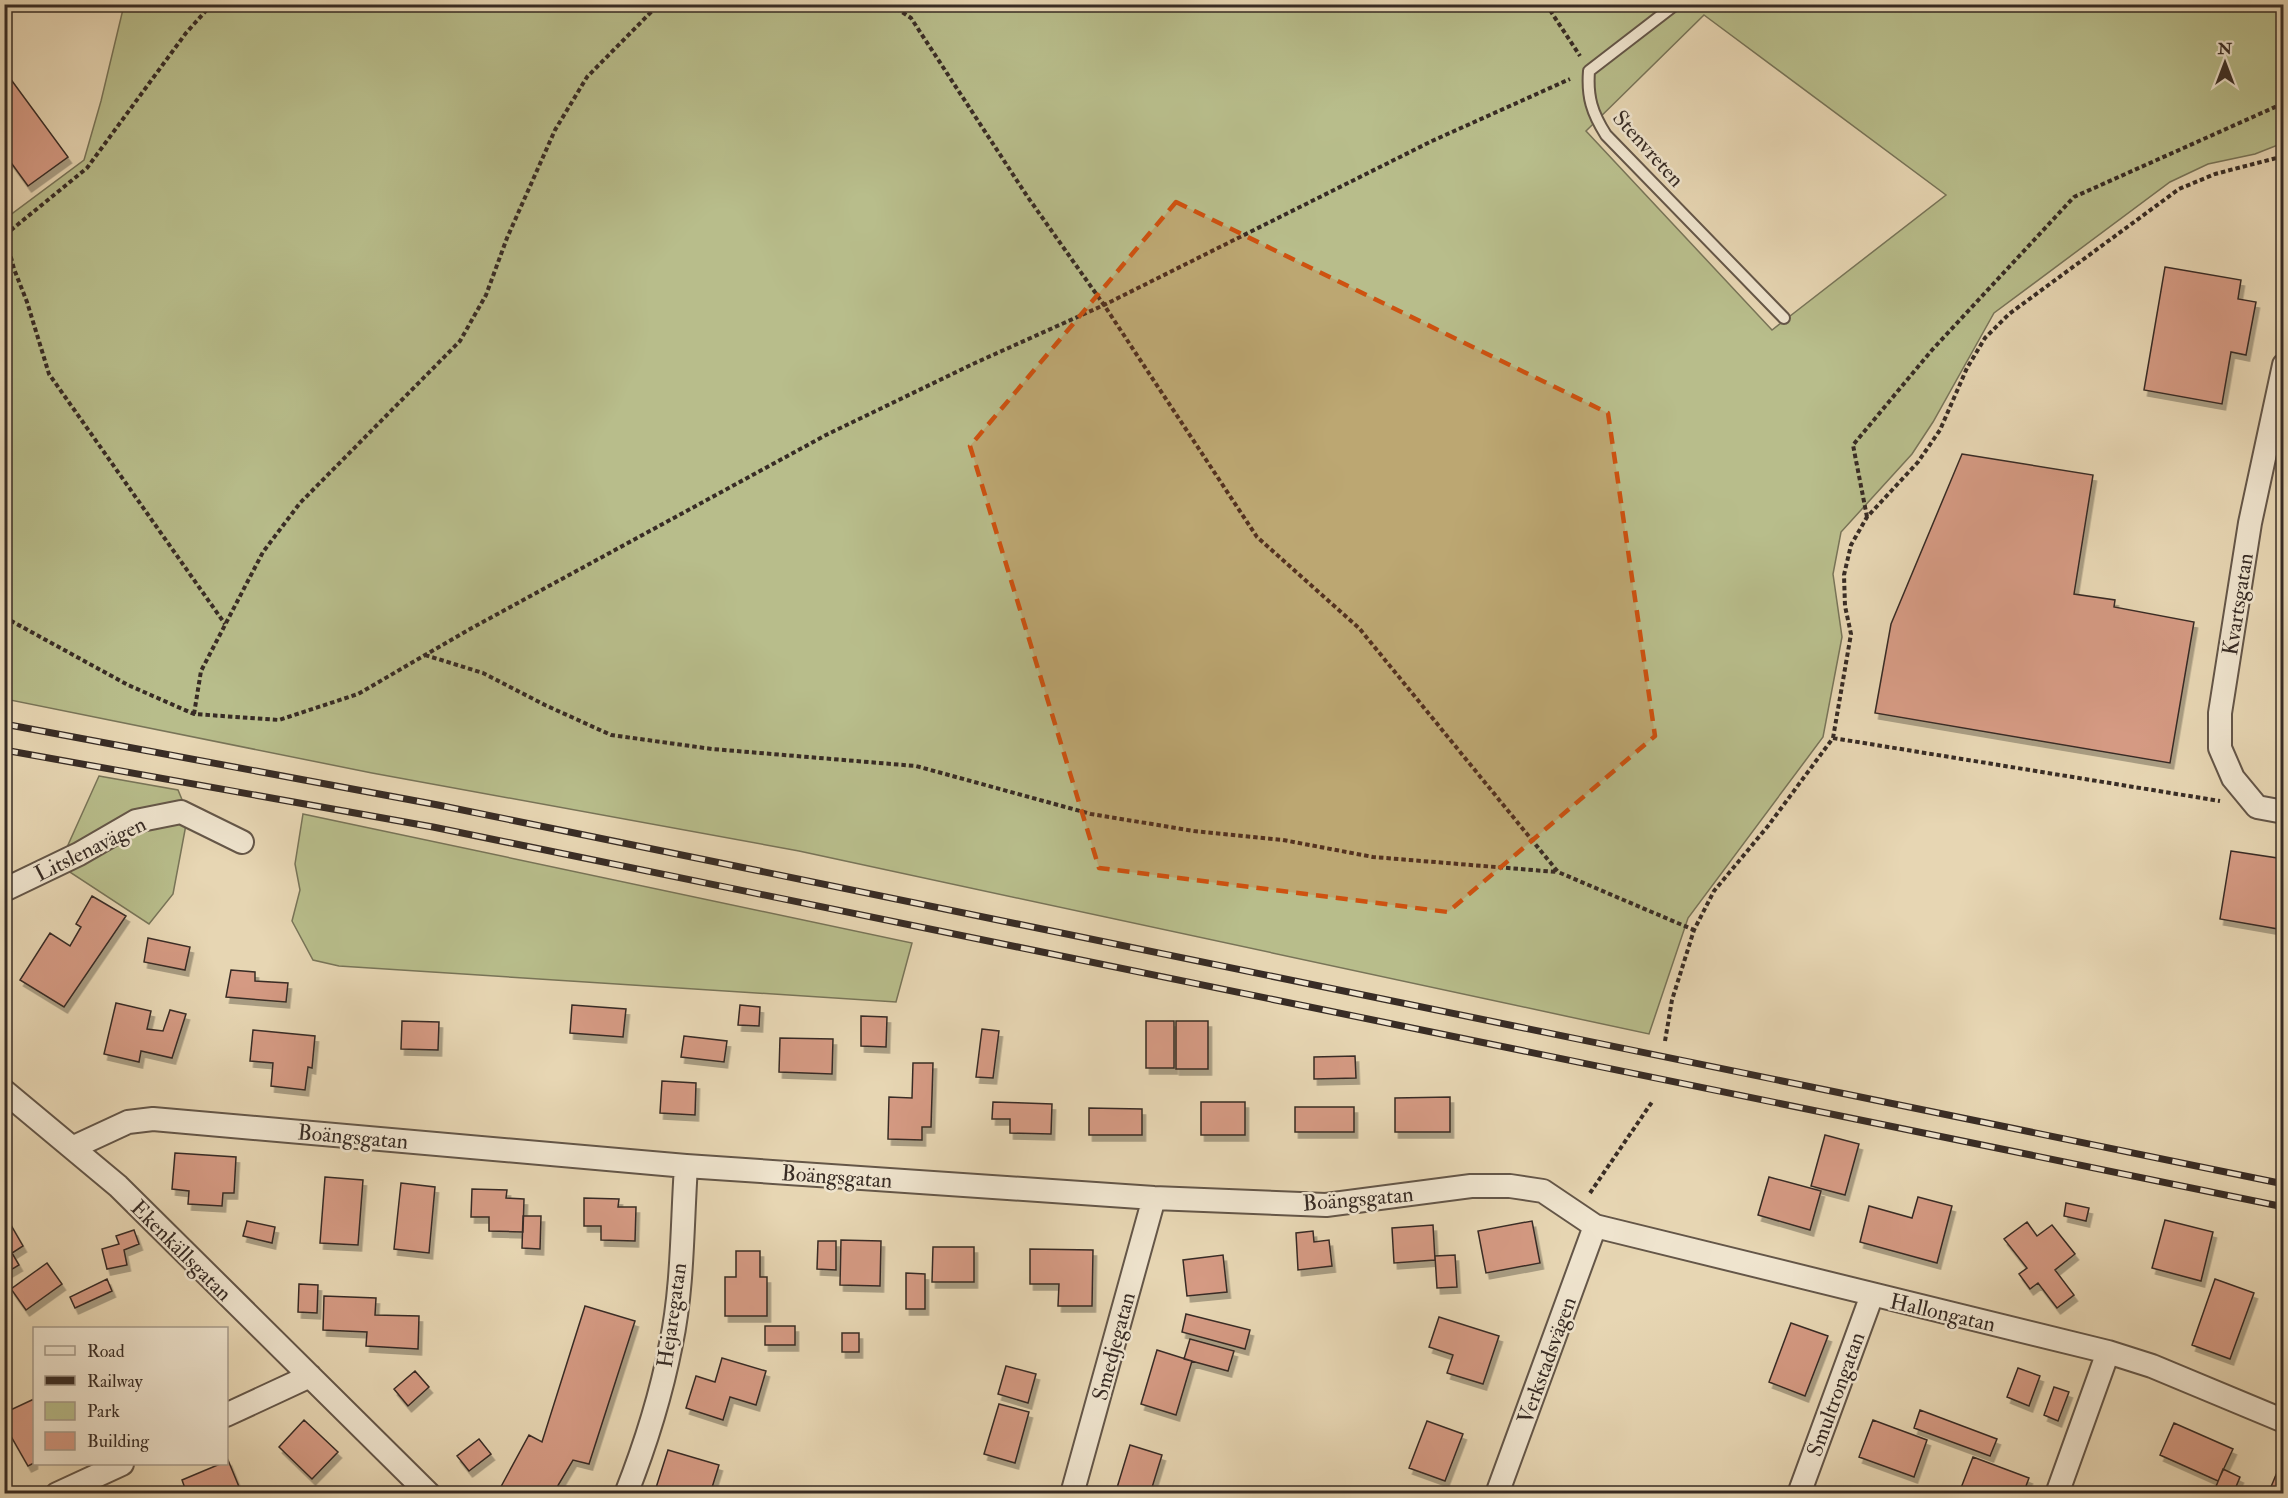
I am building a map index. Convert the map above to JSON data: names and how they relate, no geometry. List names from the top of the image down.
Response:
{
  "streets": {
    "street": [
      "Kvartsgatan",
      "Litslenavägen",
      "Boängsgatan",
      "Ekenkällsgatan",
      "Hallongatan",
      "Hejaregatan",
      "Smedjegatan",
      "Verkstadsvägen",
      "Smultrongatan"
    ],
    "lane": ["Stenvreten"]
  },
  "crossings": [
    ["Boängsgatan", "Ekenkällsgatan"],
    ["Boängsgatan", "Hallongatan"],
    ["Boängsgatan", "Hejaregatan"],
    ["Boängsgatan", "Smedjegatan"],
    ["Boängsgatan", "Verkstadsvägen"],
    ["Hallongatan", "Verkstadsvägen"],
    ["Hallongatan", "Smultrongatan"]
  ],
  "legend": [
    "Road",
    "Railway",
    "Park",
    "Building"
  ],
  "north": "top"
}
